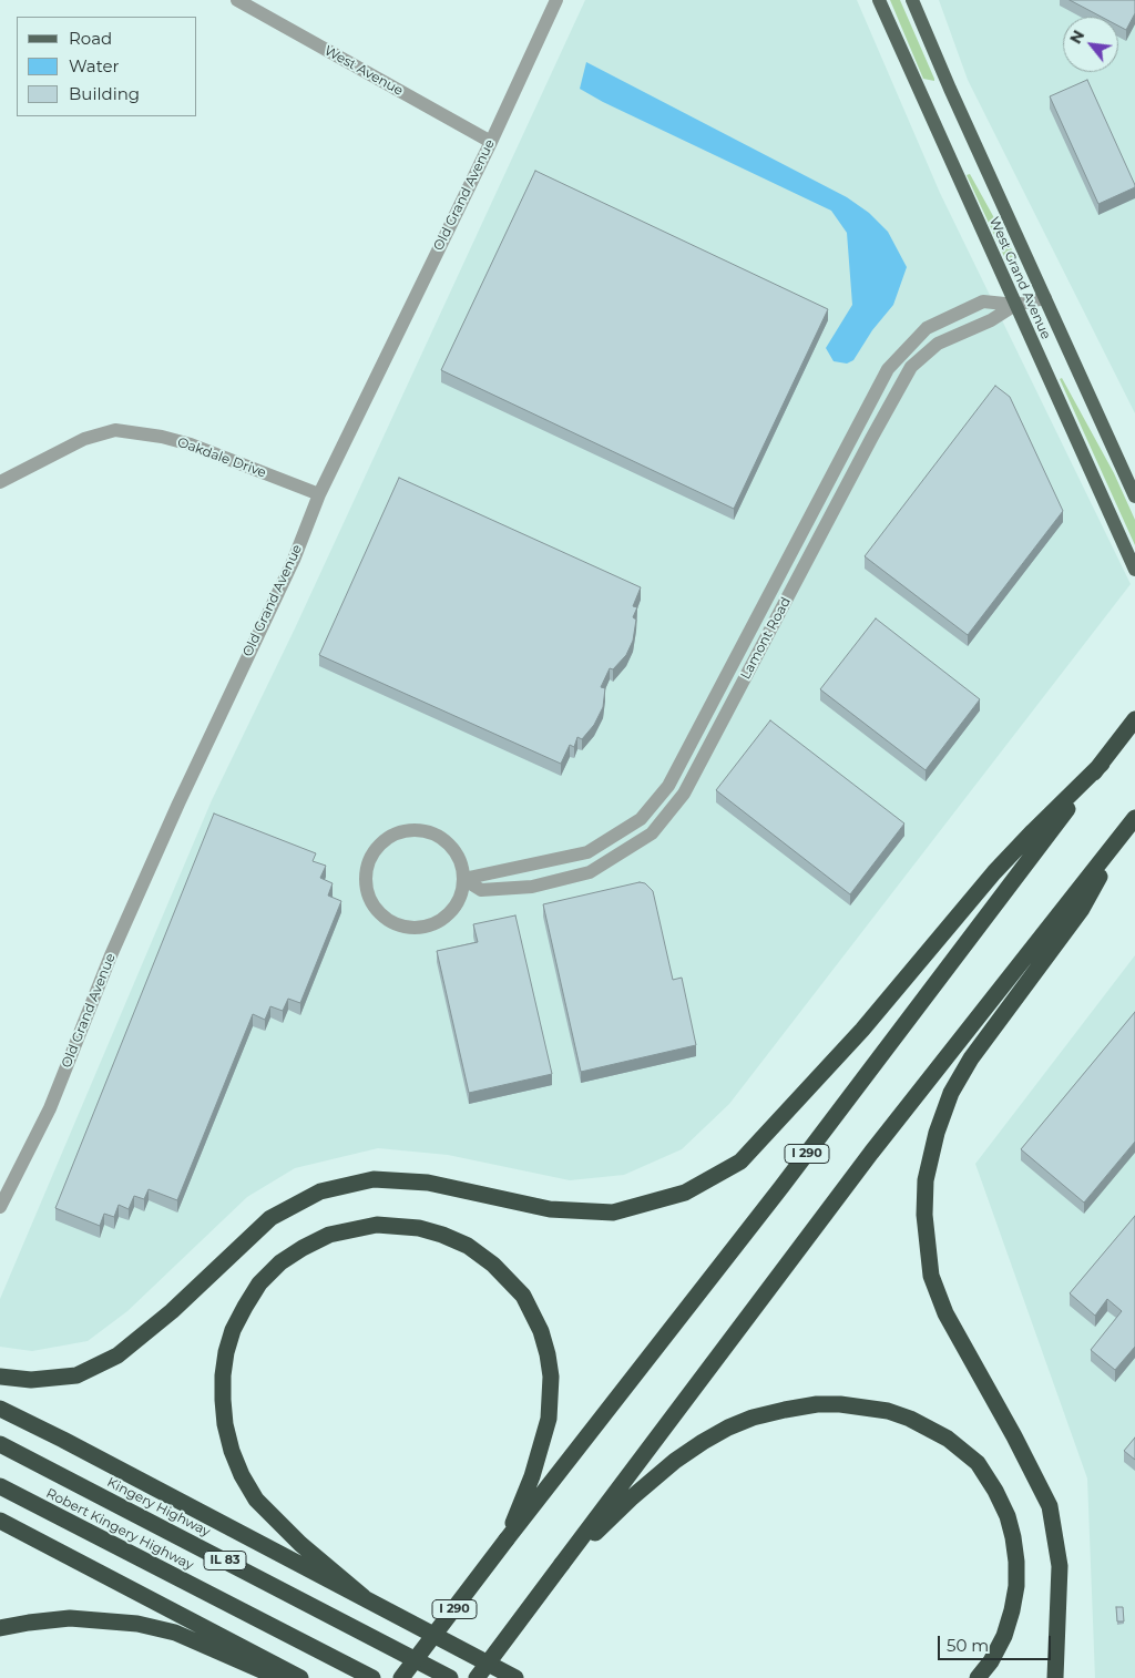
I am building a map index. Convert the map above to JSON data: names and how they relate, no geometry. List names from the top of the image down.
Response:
{
  "streets": {
    "highway": [
      "I 290",
      "Kingery Highway",
      "Robert Kingery Highway",
      "IL 83"
    ],
    "main road": ["West Grand Avenue"],
    "street": [
      "West Avenue",
      "Old Grand Avenue",
      "Oakdale Drive",
      "Lamont Road"
    ]
  },
  "crossings": [
    ["West Avenue", "Old Grand Avenue"],
    ["Old Grand Avenue", "Oakdale Drive"],
    ["West Grand Avenue", "Lamont Road"]
  ],
  "legend": ["Road", "Water", "Building"],
  "scale_bar": "50 m",
  "north": "top left"
}
